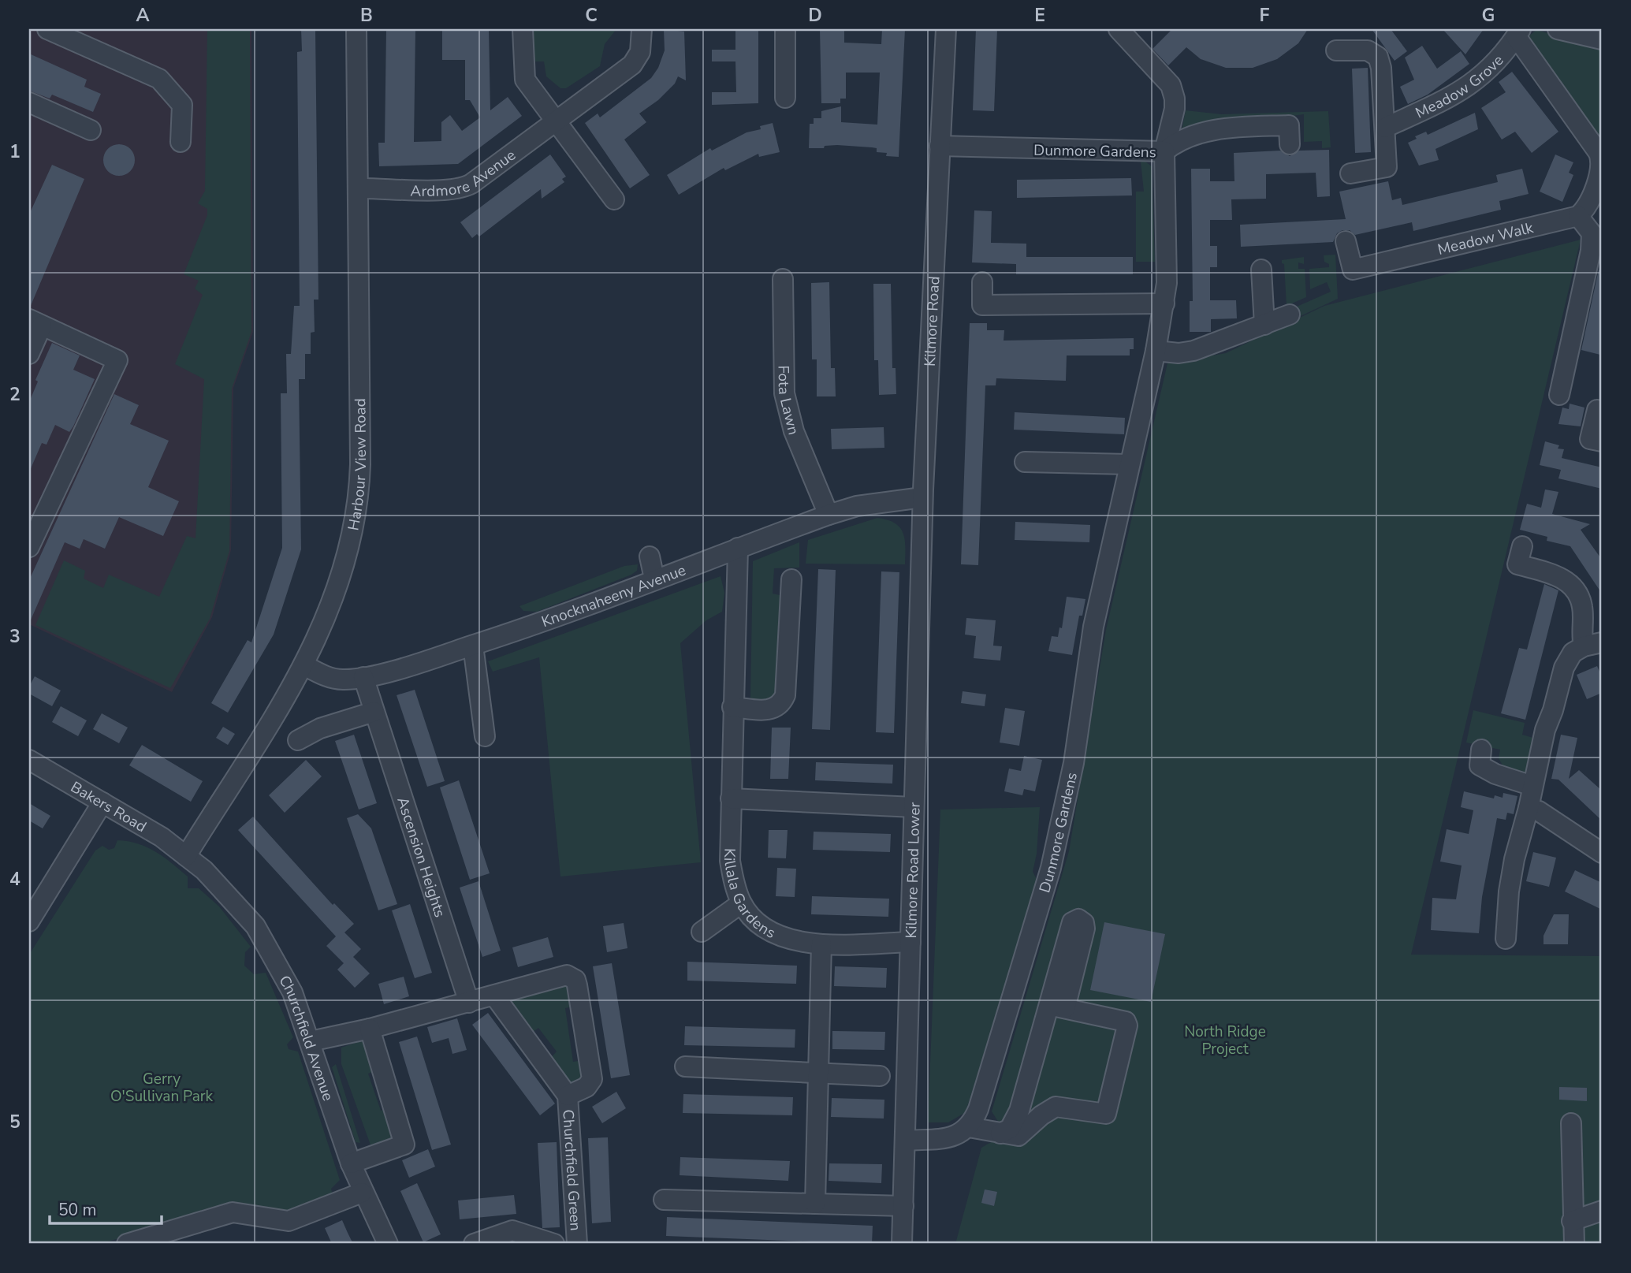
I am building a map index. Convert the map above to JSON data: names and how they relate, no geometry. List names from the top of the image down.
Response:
{
  "streets": {
    "street": [
      "Meadow Grove",
      "Dunmore Gardens",
      "Ardmore Avenue",
      "Meadow Walk",
      "Kilmore Road",
      "Fota Lawn",
      "Harbour View Road",
      "Knocknaheeny Avenue",
      "Bakers Road",
      "Ascension Heights",
      "Kilmore Road Lower",
      "Killala Gardens",
      "Churchfield Avenue",
      "Churchfield Green"
    ]
  },
  "crossings": [
    ["Dunmore Gardens", "Kilmore Road"],
    ["Ardmore Avenue", "Harbour View Road"],
    ["Kilmore Road", "Knocknaheeny Avenue"],
    ["Kilmore Road", "Kilmore Road Lower"],
    ["Fota Lawn", "Knocknaheeny Avenue"],
    ["Harbour View Road", "Knocknaheeny Avenue"],
    ["Harbour View Road", "Bakers Road"],
    ["Harbour View Road", "Churchfield Avenue"],
    ["Knocknaheeny Avenue", "Ascension Heights"],
    ["Knocknaheeny Avenue", "Kilmore Road Lower"],
    ["Knocknaheeny Avenue", "Killala Gardens"],
    ["Bakers Road", "Churchfield Avenue"],
    ["Ascension Heights", "Churchfield Green"],
    ["Kilmore Road Lower", "Killala Gardens"],
    ["Churchfield Avenue", "Churchfield Green"]
  ],
  "parks": ["North Ridge Project", "Gerry O'Sullivan Park"],
  "scale_bar": "50 m",
  "grid": {
    "columns": [
      "A",
      "B",
      "C",
      "D",
      "E",
      "F",
      "G"
    ],
    "rows": [
      "1",
      "2",
      "3",
      "4",
      "5"
    ]
  }
}
